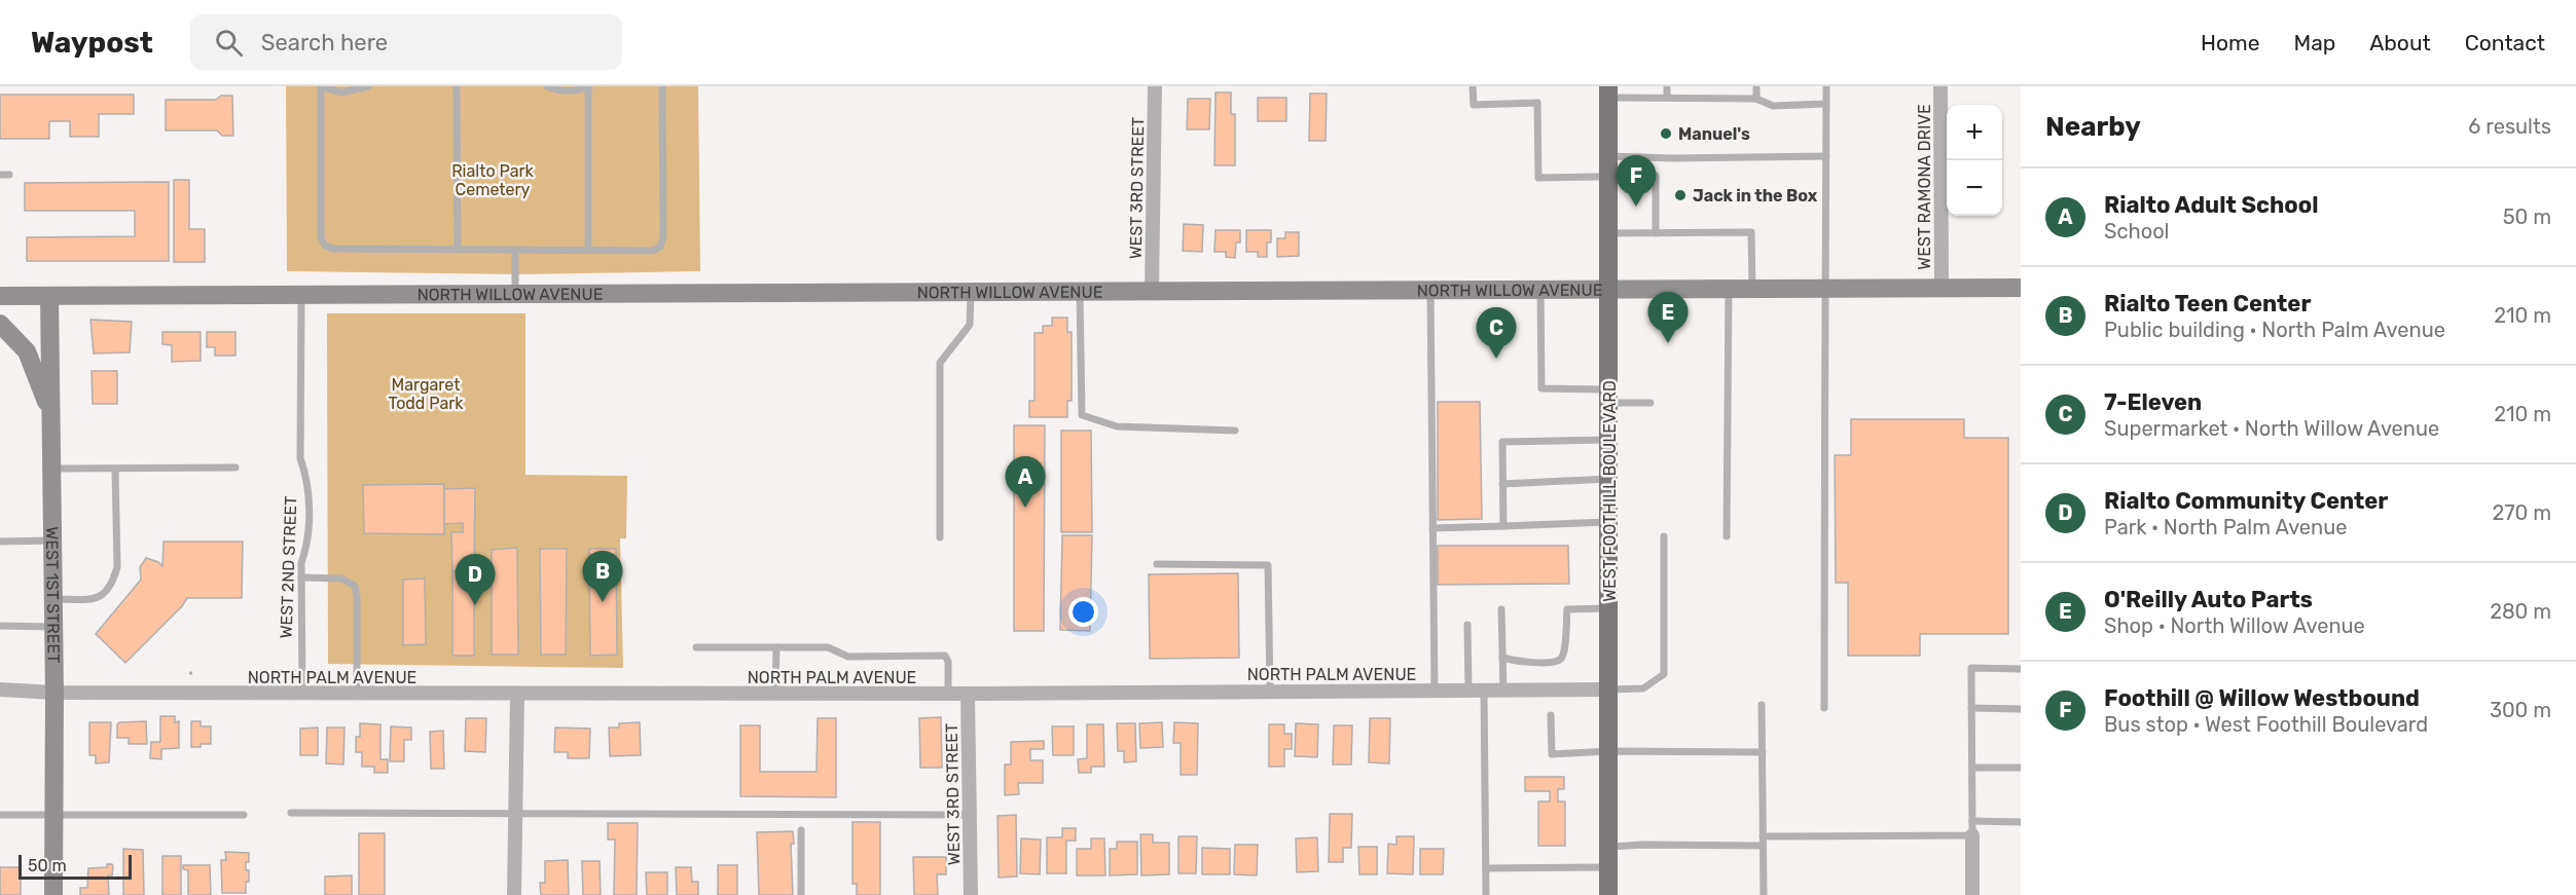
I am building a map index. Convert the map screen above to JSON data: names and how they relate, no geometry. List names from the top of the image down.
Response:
{
  "streets": {
    "main road": ["WEST FOOTHILL BOULEVARD"],
    "street": [
      "WEST RAMONA DRIVE",
      "WEST 3RD STREET",
      "NORTH WILLOW AVENUE",
      "WEST 1ST STREET",
      "NORTH PALM AVENUE"
    ],
    "lane": ["WEST 2ND STREET"]
  },
  "crossings": [
    ["WEST RAMONA DRIVE", "NORTH WILLOW AVENUE"],
    ["WEST 3RD STREET", "NORTH WILLOW AVENUE"],
    ["WEST 3RD STREET", "NORTH PALM AVENUE"],
    ["NORTH WILLOW AVENUE", "WEST FOOTHILL BOULEVARD"],
    ["NORTH WILLOW AVENUE", "WEST 2ND STREET"],
    ["NORTH WILLOW AVENUE", "WEST 1ST STREET"],
    ["WEST FOOTHILL BOULEVARD", "NORTH PALM AVENUE"],
    ["WEST 2ND STREET", "NORTH PALM AVENUE"],
    ["WEST 1ST STREET", "NORTH PALM AVENUE"]
  ],
  "parks": ["Rialto Park Cemetery", "Margaret Todd Park"],
  "places": ["Manuel's", "Jack in the Box"],
  "scale_bar": "50 m",
  "page": {
    "header": "Waypost",
    "search": "Search here",
    "nav": [
      "Home",
      "Map",
      "About",
      "Contact"
    ],
    "heading": ["Nearby", "6 results"],
    "map_buttons": ["+", "−"],
    "pins": [
      "F",
      "E",
      "C",
      "A",
      "B",
      "D"
    ],
    "list": [
      {
        "mark": "A",
        "name": "Rialto Adult School",
        "note": "School",
        "value": "50 m"
      },
      {
        "mark": "B",
        "name": "Rialto Teen Center",
        "note": "Public building · North Palm Avenue",
        "value": "210 m"
      },
      {
        "mark": "C",
        "name": "7-Eleven",
        "note": "Supermarket · North Willow Avenue",
        "value": "210 m"
      },
      {
        "mark": "D",
        "name": "Rialto Community Center",
        "note": "Park · North Palm Avenue",
        "value": "270 m"
      },
      {
        "mark": "E",
        "name": "O'Reilly Auto Parts",
        "note": "Shop · North Willow Avenue",
        "value": "280 m"
      },
      {
        "mark": "F",
        "name": "Foothill @ Willow Westbound",
        "note": "Bus stop · West Foothill Boulevard",
        "value": "300 m"
      }
    ],
    "scale": "50 m"
  }
}
